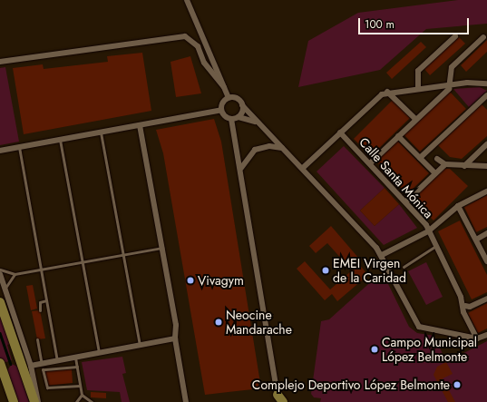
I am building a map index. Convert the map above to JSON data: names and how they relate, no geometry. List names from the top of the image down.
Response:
{
  "streets": {
    "street": ["Calle Santa Mónica"]
  },
  "places": [
    "EMEI Virgen de la Caridad",
    "Vivagym",
    "Neocine Mandarache",
    "Campo Municipal López Belmonte",
    "Complejo Deportivo López Belmonte"
  ],
  "scale_bar": "100 m"
}
